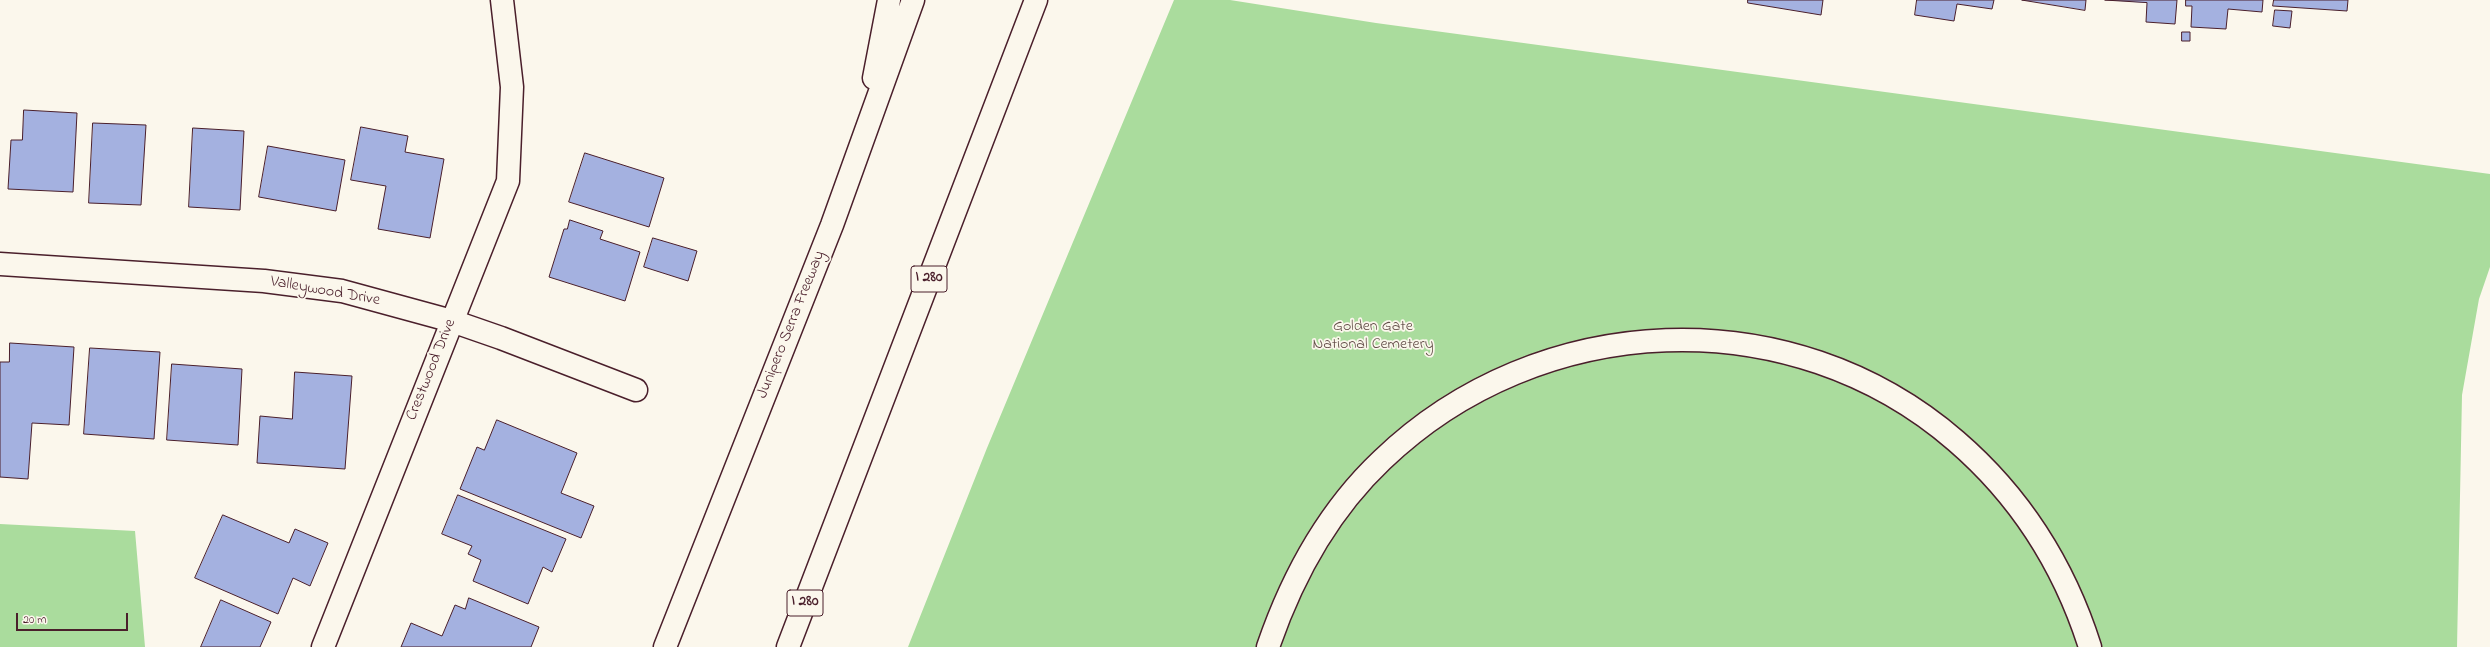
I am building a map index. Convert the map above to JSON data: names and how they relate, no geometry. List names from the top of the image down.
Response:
{
  "streets": {
    "main road": [
      "I 280",
      "Valleywood Drive",
      "Junipero Serra Freeway",
      "Crestwood Drive"
    ]
  },
  "crossings": [
    ["Valleywood Drive", "Crestwood Drive"]
  ],
  "parks": ["Golden Gate National Cemetery"],
  "scale_bar": "20 m"
}
